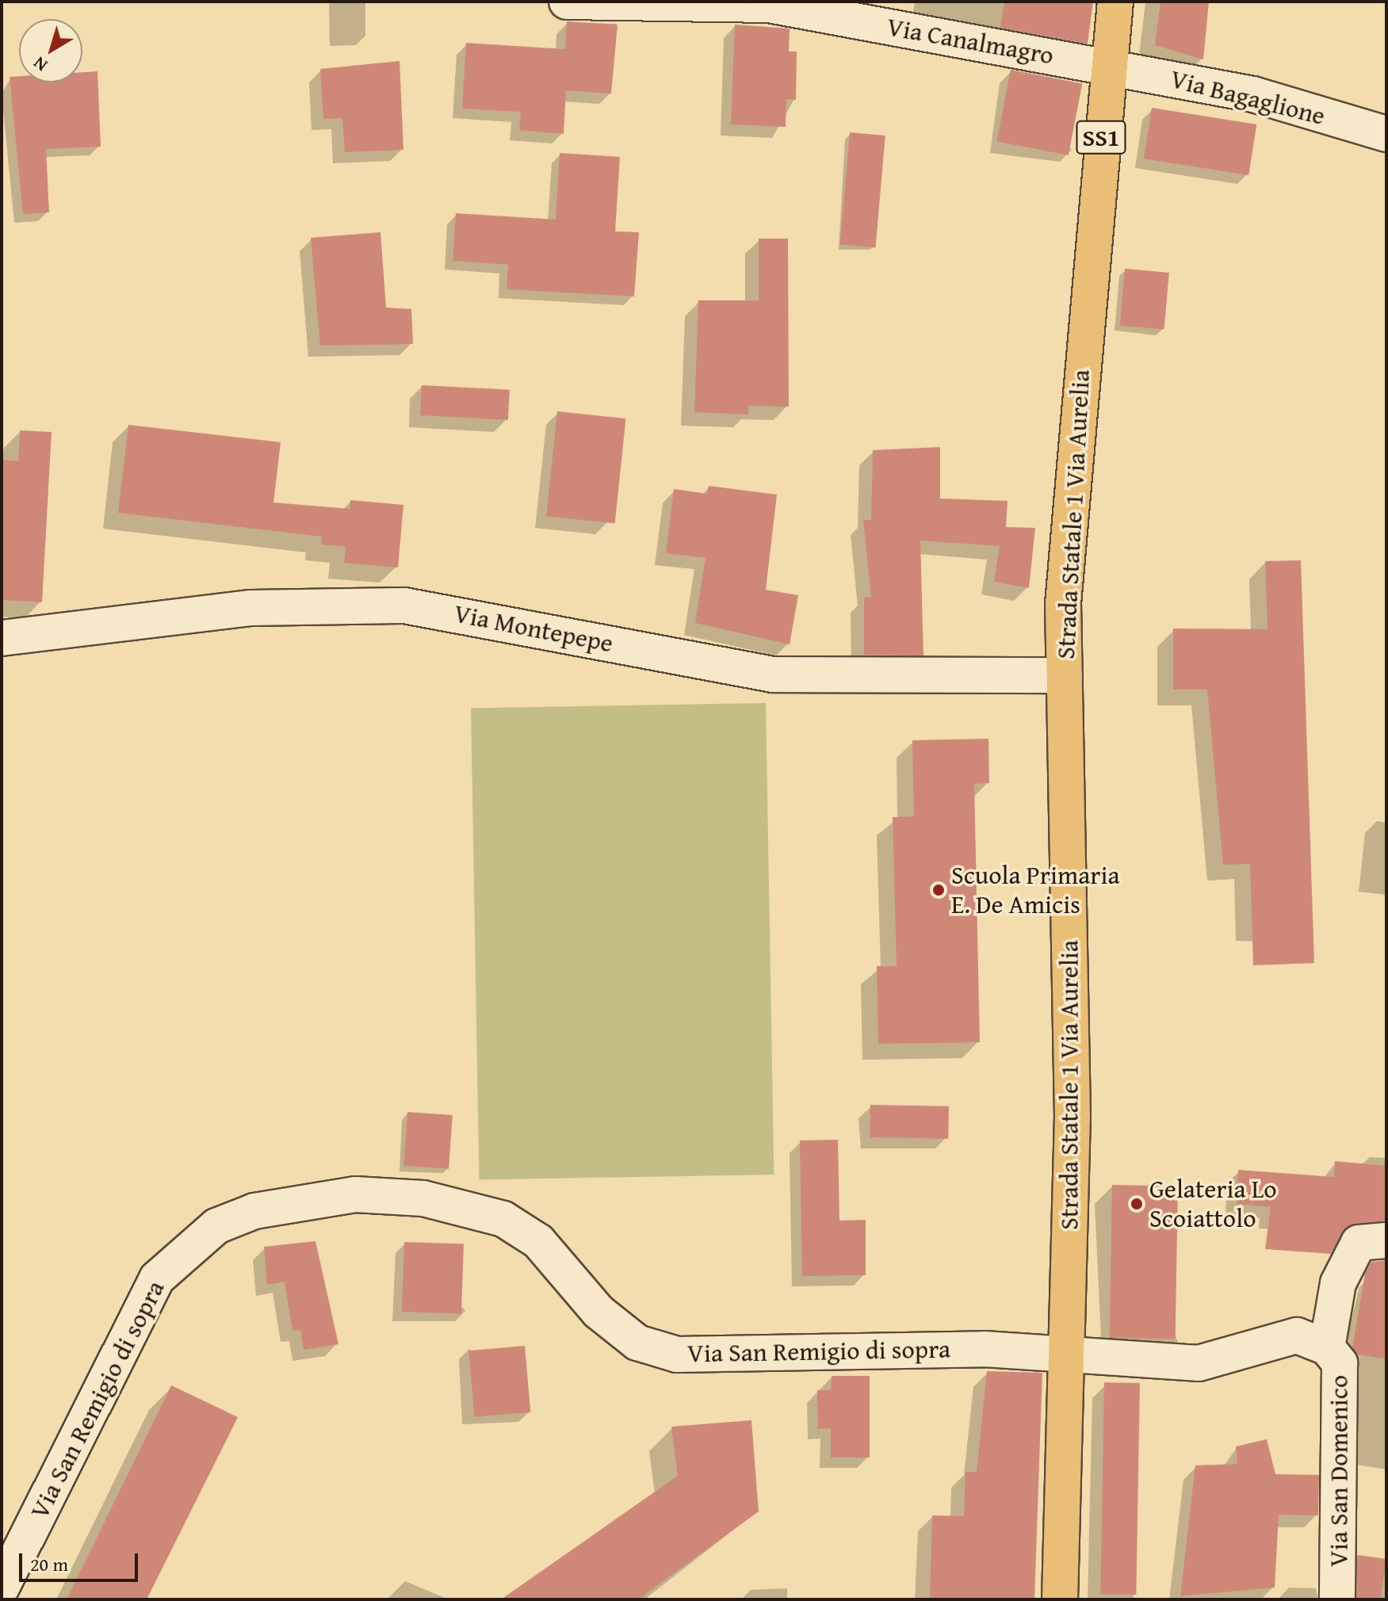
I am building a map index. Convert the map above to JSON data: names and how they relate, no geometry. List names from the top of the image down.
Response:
{
  "streets": {
    "main road": ["SS1", "Strada Statale 1 Via Aurelia"],
    "street": [
      "Via Canalmagro",
      "Via Bagaglione",
      "Via Montepepe",
      "Via San Remigio di sopra",
      "Via San Domenico"
    ]
  },
  "crossings": [
    ["Via Canalmagro", "Via Bagaglione"],
    ["Via Canalmagro", "Strada Statale 1 Via Aurelia"],
    ["Via Bagaglione", "Strada Statale 1 Via Aurelia"],
    ["Strada Statale 1 Via Aurelia", "Via Montepepe"],
    ["Strada Statale 1 Via Aurelia", "Via San Remigio di sopra"],
    ["Via San Remigio di sopra", "Via San Domenico"]
  ],
  "places": ["Scuola Primaria E. De Amicis", "Gelateria Lo Scoiattolo"],
  "scale_bar": "20 m",
  "north": "bottom left"
}
